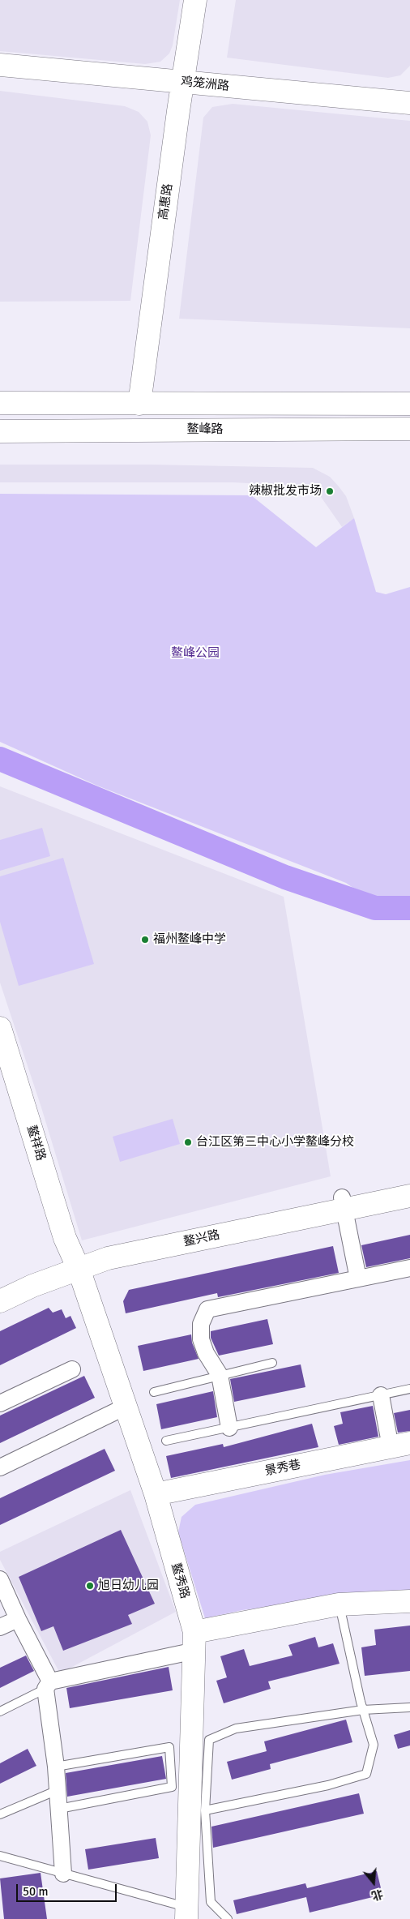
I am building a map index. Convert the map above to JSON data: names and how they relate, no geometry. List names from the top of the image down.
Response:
{
  "streets": {
    "street": [
      "鸡笼洲路",
      "高惠路",
      "鳌峰路",
      "鳌祥路",
      "鳌兴路",
      "景秀巷",
      "鳌秀路"
    ]
  },
  "crossings": [
    ["鸡笼洲路", "高惠路"],
    ["鳌祥路", "鳌兴路"],
    ["鳌祥路", "鳌秀路"],
    ["鳌兴路", "鳌秀路"],
    ["景秀巷", "鳌秀路"]
  ],
  "parks": ["鳌峰公园"],
  "places": [
    "辣椒批发市场",
    "福州鳌峰中学",
    "台江区第三中心小学鳌峰分校",
    "旭日幼儿园"
  ],
  "scale_bar": "50 m",
  "north": "bottom"
}
